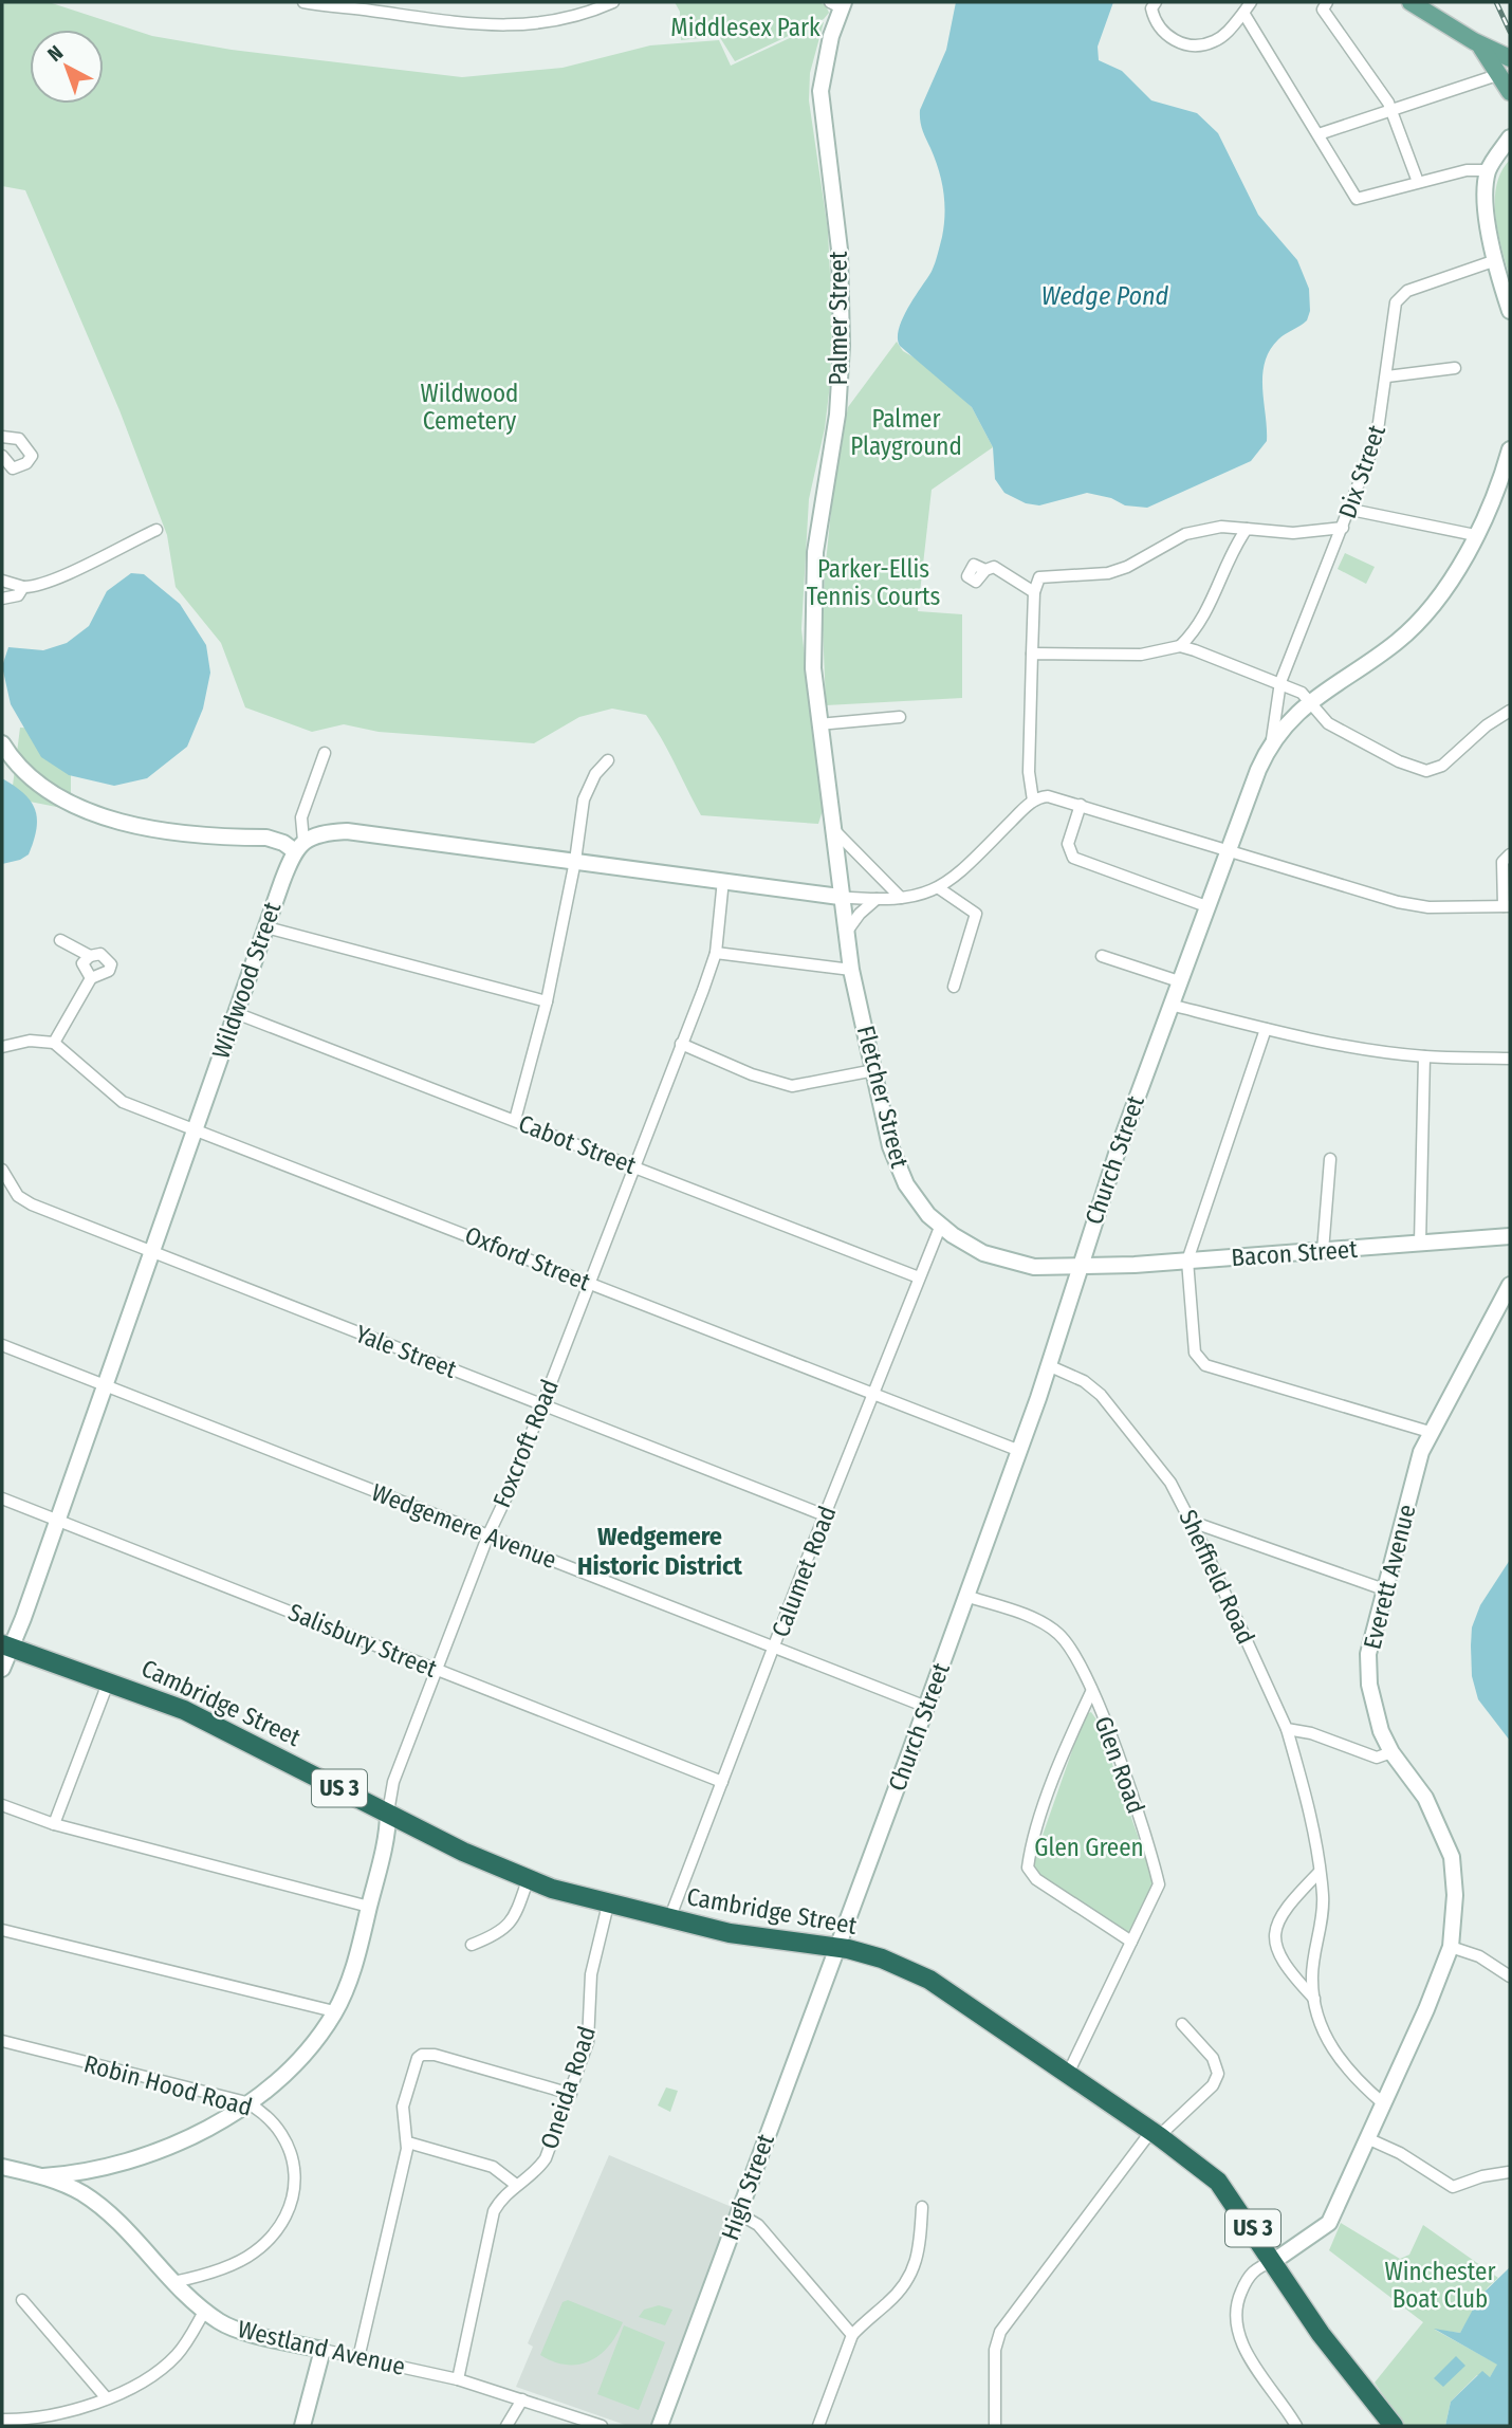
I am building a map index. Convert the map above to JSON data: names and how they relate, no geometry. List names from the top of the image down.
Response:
{
  "streets": {
    "highway": ["Cambridge Street", "US 3"],
    "street": [
      "Palmer Street",
      "Dix Street",
      "Wildwood Street",
      "Fletcher Street",
      "Cabot Street",
      "Church Street",
      "Bacon Street",
      "Oxford Street",
      "Yale Street",
      "Foxcroft Road",
      "Wedgemere Avenue",
      "Calumet Road",
      "Sheffield Road",
      "Everett Avenue",
      "Salisbury Street",
      "Glen Road",
      "Robin Hood Road",
      "Oneida Road",
      "High Street",
      "Westland Avenue"
    ]
  },
  "crossings": [
    ["Palmer Street", "Fletcher Street"],
    ["Dix Street", "Church Street"],
    ["Wildwood Street", "Cabot Street"],
    ["Wildwood Street", "Oxford Street"],
    ["Wildwood Street", "Yale Street"],
    ["Wildwood Street", "Wedgemere Avenue"],
    ["Wildwood Street", "Salisbury Street"],
    ["Wildwood Street", "Cambridge Street"],
    ["Fletcher Street", "Church Street"],
    ["Fletcher Street", "Bacon Street"],
    ["Fletcher Street", "Calumet Road"],
    ["Cabot Street", "Foxcroft Road"],
    ["Cabot Street", "Calumet Road"],
    ["Church Street", "Bacon Street"],
    ["Church Street", "Oxford Street"],
    ["Church Street", "Wedgemere Avenue"],
    ["Church Street", "Sheffield Road"],
    ["Church Street", "Cambridge Street"],
    ["Church Street", "Glen Road"],
    ["Church Street", "High Street"],
    ["Oxford Street", "Foxcroft Road"],
    ["Oxford Street", "Calumet Road"],
    ["Yale Street", "Foxcroft Road"],
    ["Yale Street", "Calumet Road"],
    ["Foxcroft Road", "Wedgemere Avenue"],
    ["Foxcroft Road", "Salisbury Street"],
    ["Foxcroft Road", "Cambridge Street"],
    ["Wedgemere Avenue", "Calumet Road"],
    ["Calumet Road", "Salisbury Street"],
    ["Calumet Road", "Cambridge Street"],
    ["Everett Avenue", "Cambridge Street"],
    ["Cambridge Street", "Glen Road"],
    ["Cambridge Street", "Oneida Road"],
    ["Cambridge Street", "High Street"],
    ["Robin Hood Road", "Westland Avenue"],
    ["Oneida Road", "Westland Avenue"]
  ],
  "districts": ["Wedgemere Historic District"],
  "water": ["Wedge Pond"],
  "parks": [
    "Middlesex Park",
    "Wildwood Cemetery",
    "Palmer Playground",
    "Parker-Ellis Tennis Courts",
    "Glen Green",
    "Winchester Boat Club"
  ],
  "north": "top left"
}
